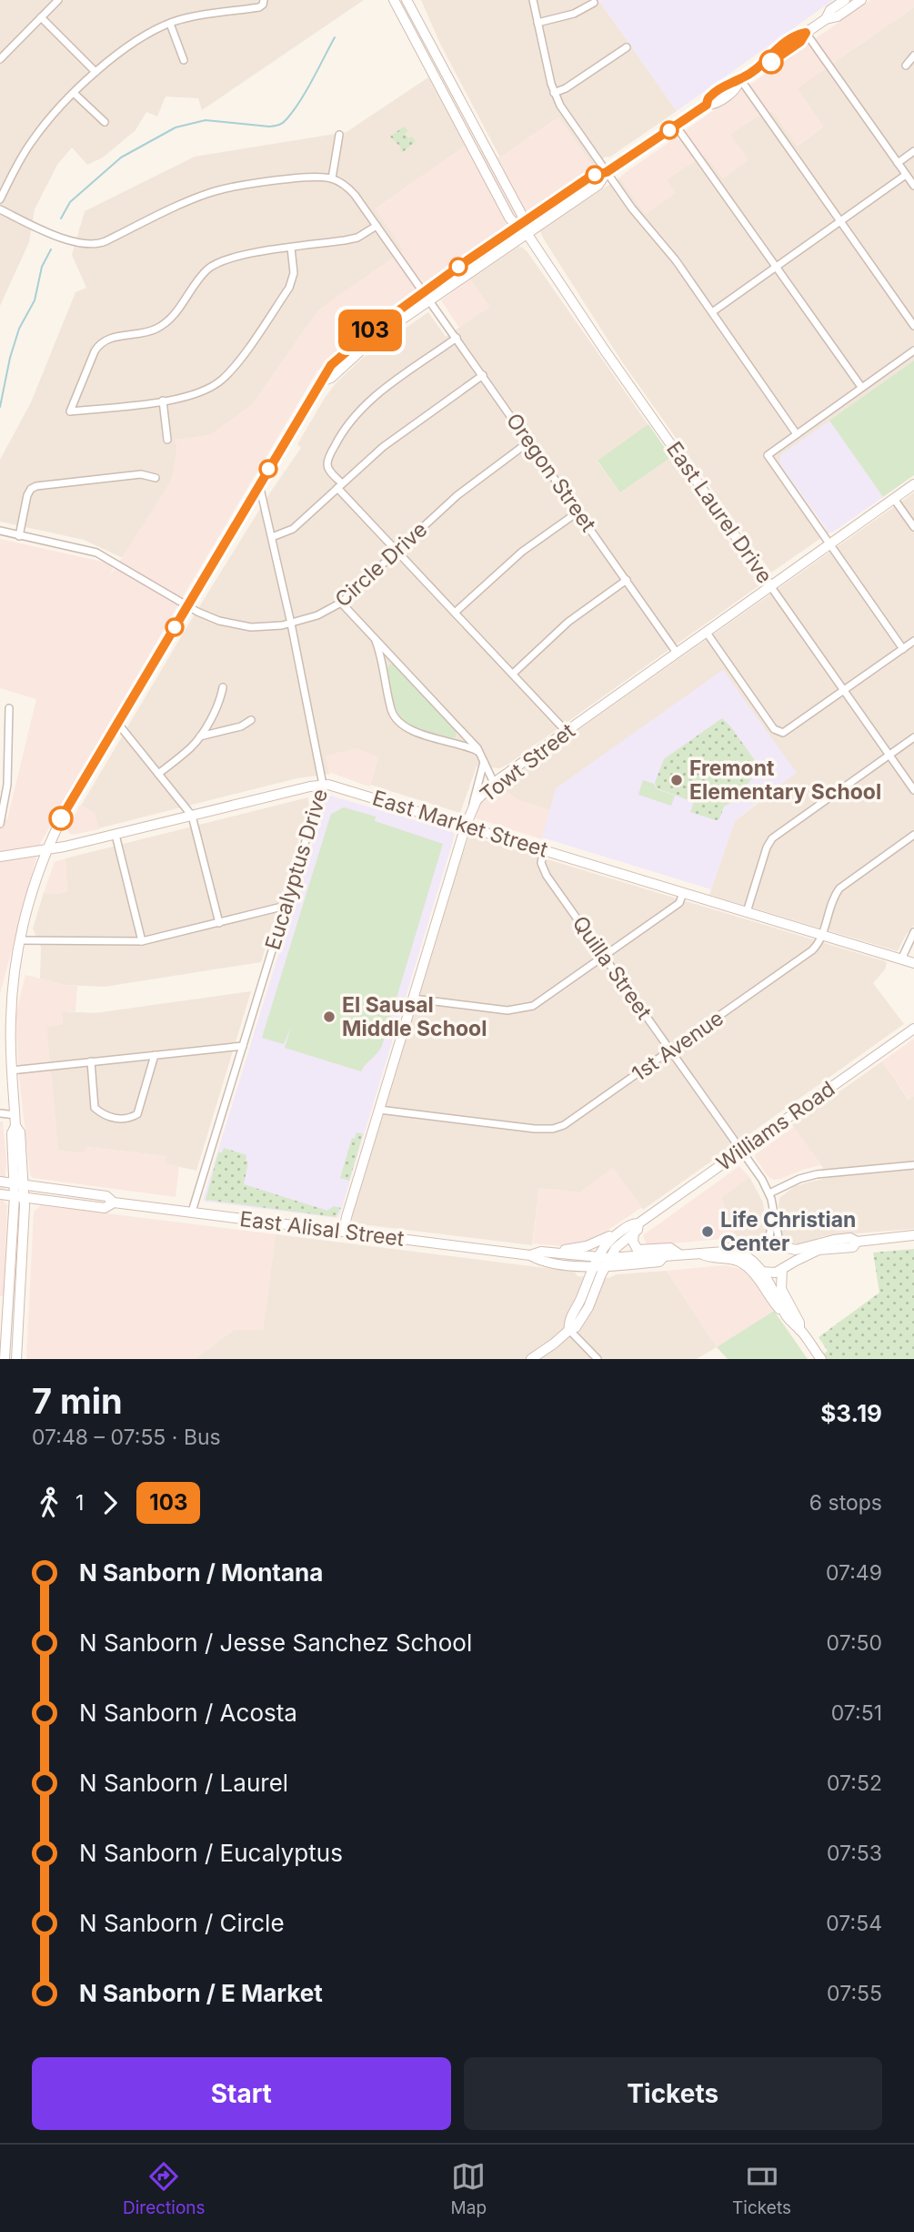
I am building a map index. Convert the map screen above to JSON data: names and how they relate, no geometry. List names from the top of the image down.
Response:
{
  "streets": {
    "main road": [
      "East Laurel Drive",
      "Towt Street",
      "East Market Street",
      "Williams Road",
      "East Alisal Street"
    ],
    "street": [
      "Oregon Street",
      "Circle Drive",
      "Eucalyptus Drive",
      "Quilla Street",
      "1st Avenue"
    ]
  },
  "crossings": [
    ["Oregon Street", "Circle Drive"],
    ["Oregon Street", "Towt Street"],
    ["East Laurel Drive", "Towt Street"],
    ["Circle Drive", "Eucalyptus Drive"],
    ["Towt Street", "East Market Street"],
    ["Towt Street", "1st Avenue"],
    ["Towt Street", "East Alisal Street"],
    ["East Market Street", "Eucalyptus Drive"],
    ["East Market Street", "Quilla Street"],
    ["East Market Street", "1st Avenue"],
    ["Eucalyptus Drive", "East Alisal Street"],
    ["Quilla Street", "1st Avenue"],
    ["Quilla Street", "Williams Road"],
    ["Quilla Street", "East Alisal Street"],
    ["Williams Road", "East Alisal Street"]
  ],
  "places": ["Fremont Elementary School", "El Sausal Middle School", "Life Christian Center"],
  "lines": ["bus line 103"],
  "page": {
    "on_map": "103",
    "heading": ["7 min", "07:48 – 07:55 · Bus", "$3.19"],
    "legs": ["1", "103", "6 stops"],
    "list": [
      {
        "name": "N Sanborn / Montana",
        "value": "07:49"
      },
      {
        "name": "N Sanborn / Jesse Sanchez School",
        "value": "07:50"
      },
      {
        "name": "N Sanborn / Acosta",
        "value": "07:51"
      },
      {
        "name": "N Sanborn / Laurel",
        "value": "07:52"
      },
      {
        "name": "N Sanborn / Eucalyptus",
        "value": "07:53"
      },
      {
        "name": "N Sanborn / Circle",
        "value": "07:54"
      },
      {
        "name": "N Sanborn / E Market",
        "value": "07:55"
      }
    ],
    "buttons": ["Start", "Tickets"],
    "tabs": ["Directions", "Map", "Tickets"]
  }
}
